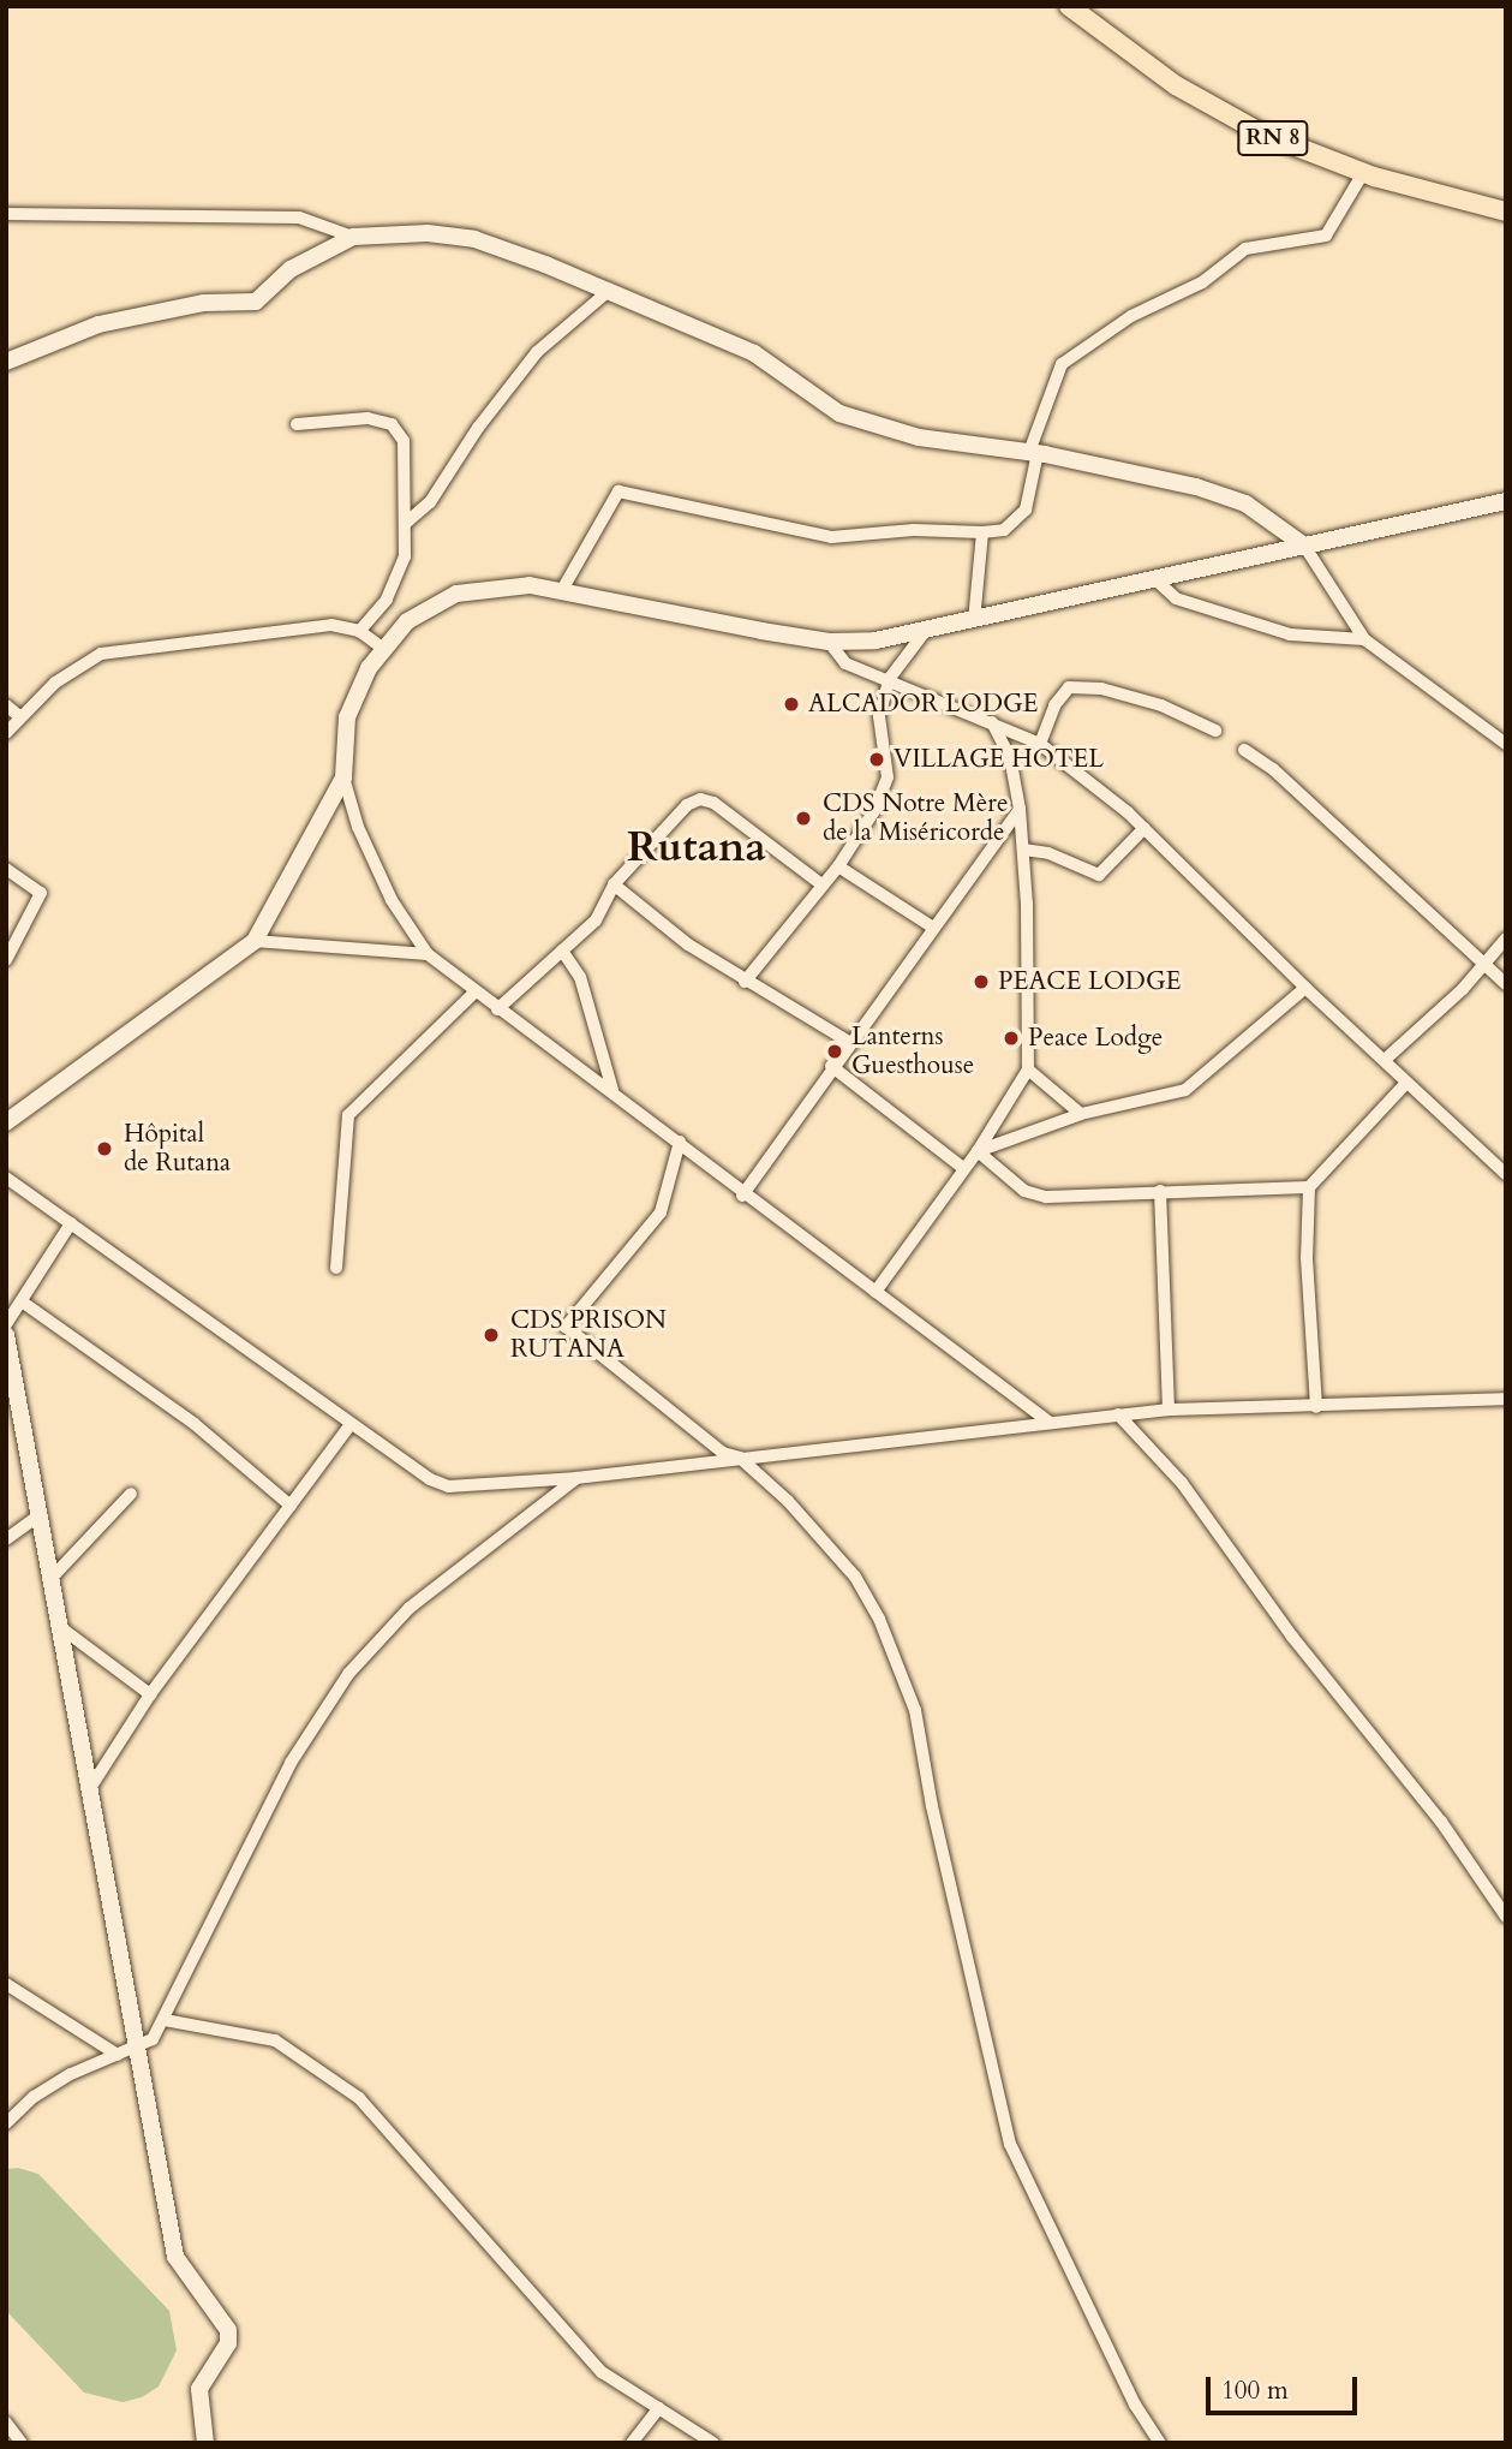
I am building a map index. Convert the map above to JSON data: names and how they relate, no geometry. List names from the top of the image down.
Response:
{
  "streets": {
    "main road": ["RN 8"]
  },
  "districts": ["Rutana"],
  "places": [
    "ALCADOR LODGE",
    "VILLAGE HOTEL",
    "CDS Notre Mère de la Miséricorde",
    "PEACE LODGE",
    "Peace Lodge",
    "Lanterns Guesthouse",
    "Hôpital de Rutana",
    "CDS PRISON RUTANA"
  ],
  "scale_bar": "100 m"
}
